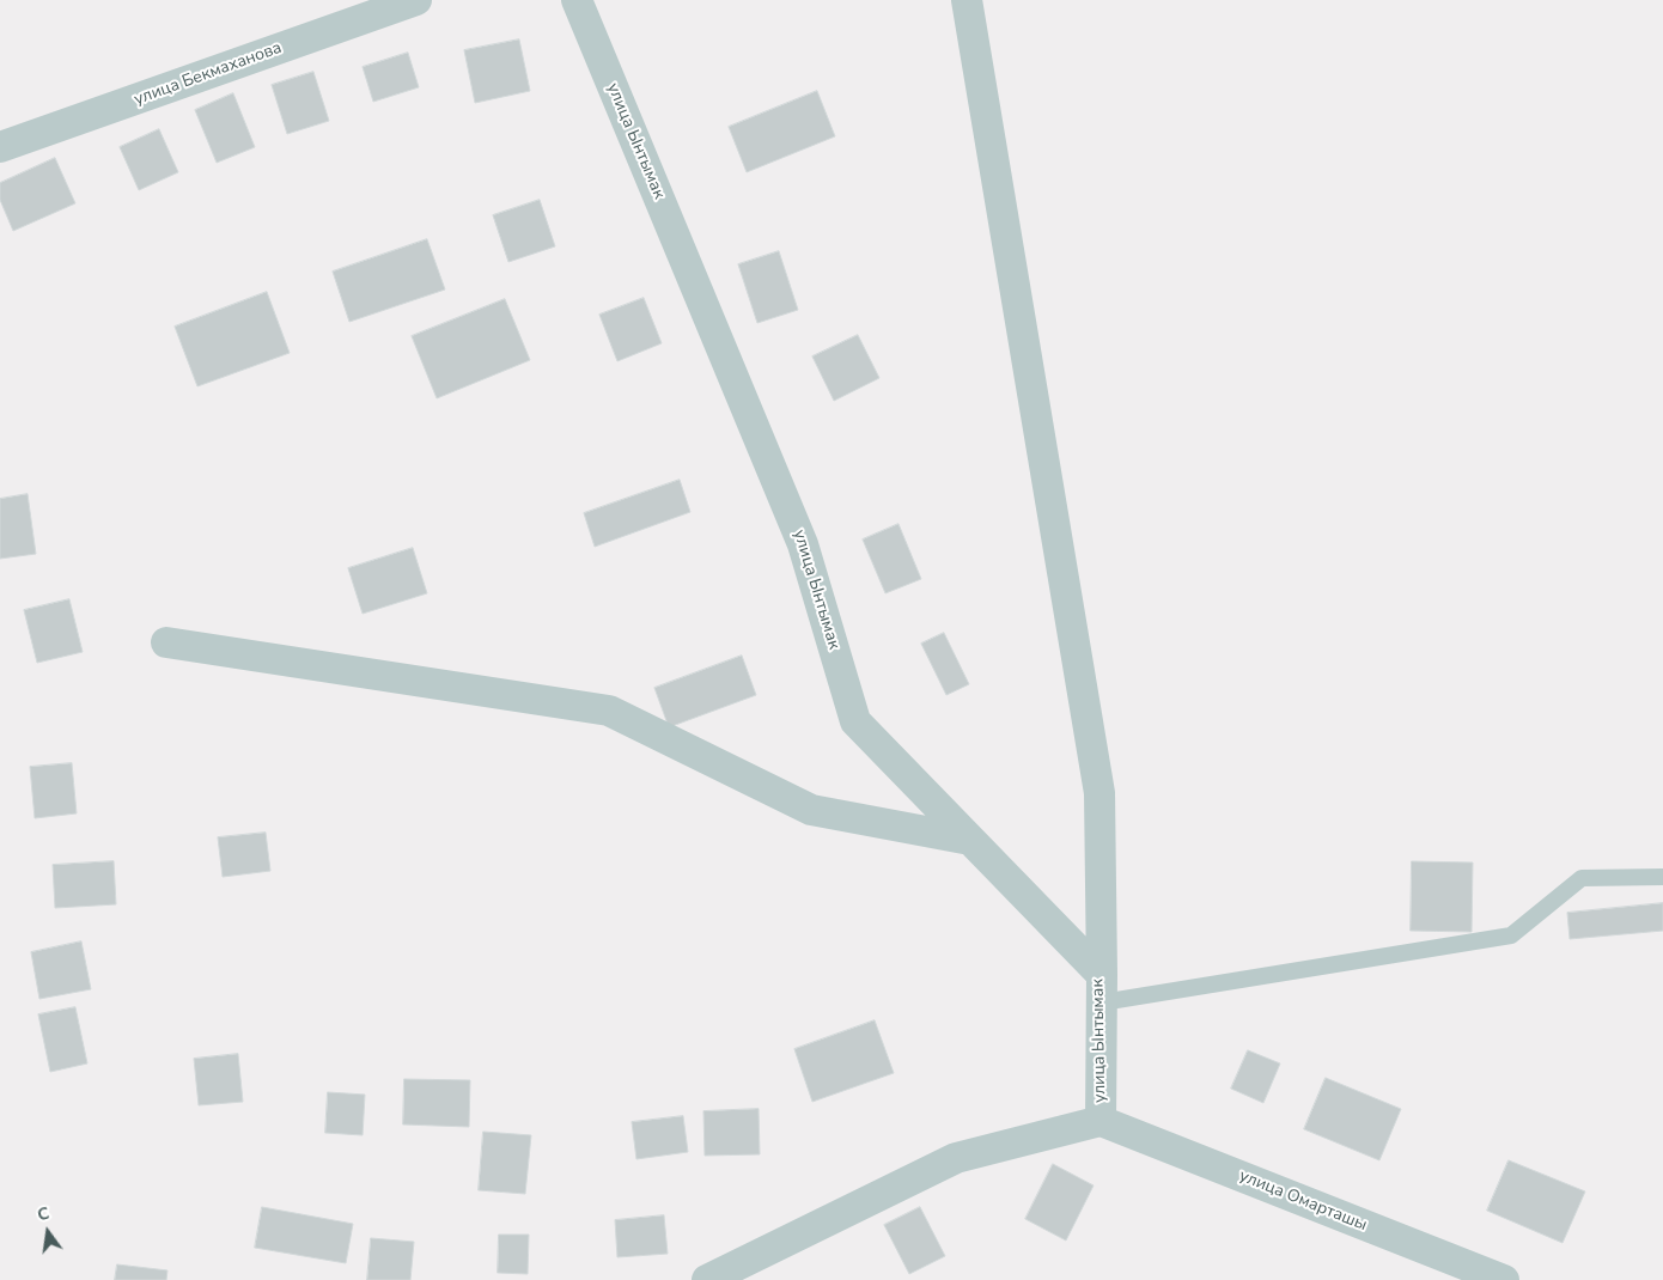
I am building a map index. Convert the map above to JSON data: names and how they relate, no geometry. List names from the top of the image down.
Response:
{
  "streets": {
    "street": ["улица Бекмаханова", "улица Ынтымак", "улица Омарташы"]
  },
  "crossings": [
    ["улица Ынтымак", "улица Омарташы"]
  ],
  "north": "top"
}
